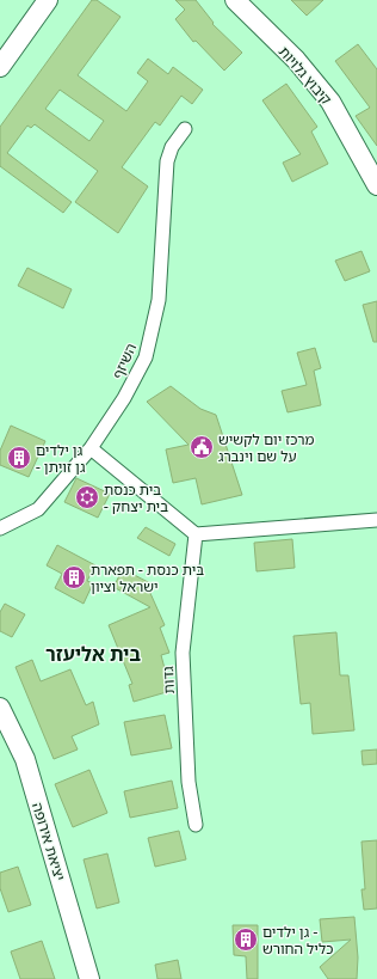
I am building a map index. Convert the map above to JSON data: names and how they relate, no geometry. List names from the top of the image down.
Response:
{
  "streets": {
    "street": [
      "קיבוץ גלויות",
      "השיזף",
      "גדות",
      "יציאת אירופה"
    ]
  },
  "districts": ["בית אליעזר"],
  "places": {
    "public building": ["מרכז יום לקשיש על שם וינברג"],
    "building": ["גן ילדים - גן זויתן", "בית כנסת - תפארת ישראל וציון", "גן ילדים - כליל החורש"],
    "synagogue": ["בית כנסת - בית יצחק"]
  }
}
